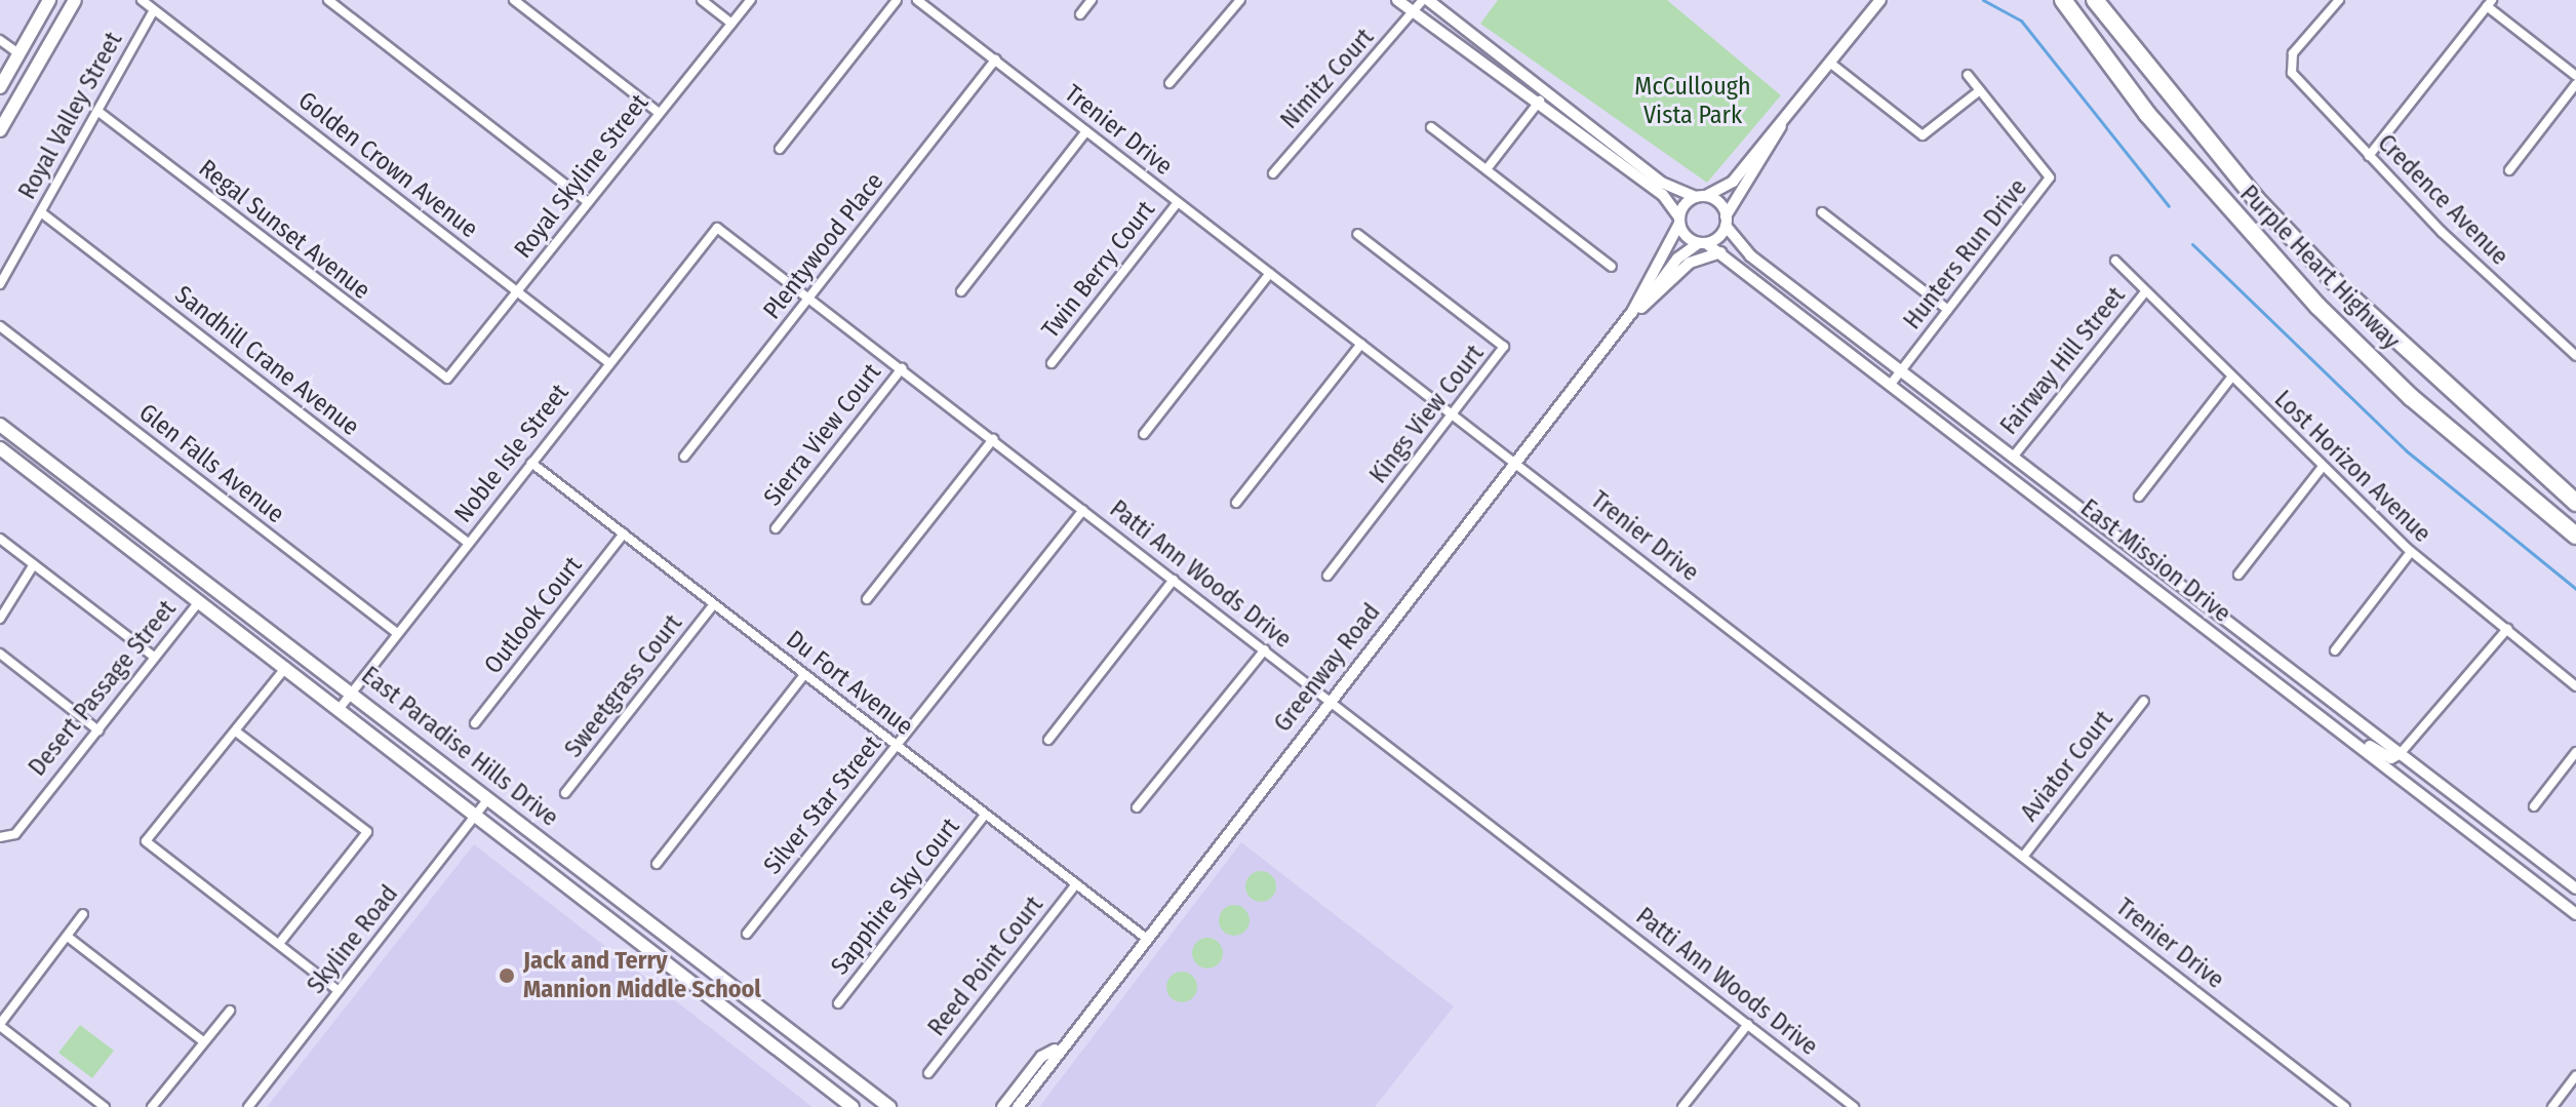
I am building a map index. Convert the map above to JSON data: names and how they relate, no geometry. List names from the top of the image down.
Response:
{
  "streets": {
    "highway": ["Purple Heart Highway"],
    "main road": ["East Paradise Hills Drive"],
    "street": [
      "Nimitz Court",
      "Royal Valley Street",
      "Trenier Drive",
      "Golden Crown Avenue",
      "Royal Skyline Street",
      "Credence Avenue",
      "Regal Sunset Avenue",
      "Plentywood Place",
      "Hunters Run Drive",
      "Twin Berry Court",
      "Sandhill Crane Avenue",
      "Fairway Hill Street",
      "Kings View Court",
      "Sierra View Court",
      "Noble Isle Street",
      "Glen Falls Avenue",
      "Lost Horizon Avenue",
      "East Mission Drive",
      "Patti Ann Woods Drive",
      "Outlook Court",
      "Greenway Road",
      "Du Fort Avenue",
      "Sweetgrass Court",
      "Desert Passage Street",
      "Aviator Court",
      "Silver Star Street",
      "Sapphire Sky Court",
      "Skyline Road",
      "Reed Point Court"
    ]
  },
  "crossings": [
    ["Royal Valley Street", "Golden Crown Avenue"],
    ["Royal Valley Street", "Regal Sunset Avenue"],
    ["Royal Valley Street", "Sandhill Crane Avenue"],
    ["Trenier Drive", "Plentywood Place"],
    ["Trenier Drive", "Twin Berry Court"],
    ["Trenier Drive", "Kings View Court"],
    ["Trenier Drive", "Greenway Road"],
    ["Trenier Drive", "Aviator Court"],
    ["Golden Crown Avenue", "Royal Skyline Street"],
    ["Golden Crown Avenue", "Noble Isle Street"],
    ["Royal Skyline Street", "Regal Sunset Avenue"],
    ["Plentywood Place", "Patti Ann Woods Drive"],
    ["Hunters Run Drive", "East Mission Drive"],
    ["Sandhill Crane Avenue", "Noble Isle Street"],
    ["Fairway Hill Street", "Lost Horizon Avenue"],
    ["Fairway Hill Street", "East Mission Drive"],
    ["Sierra View Court", "Patti Ann Woods Drive"],
    ["Noble Isle Street", "Glen Falls Avenue"],
    ["Noble Isle Street", "Patti Ann Woods Drive"],
    ["Noble Isle Street", "Du Fort Avenue"],
    ["Noble Isle Street", "East Paradise Hills Drive"],
    ["East Mission Drive", "Greenway Road"],
    ["Patti Ann Woods Drive", "Greenway Road"],
    ["Patti Ann Woods Drive", "Silver Star Street"],
    ["Outlook Court", "Du Fort Avenue"],
    ["Greenway Road", "Du Fort Avenue"],
    ["Du Fort Avenue", "Sweetgrass Court"],
    ["Du Fort Avenue", "Silver Star Street"],
    ["Du Fort Avenue", "Sapphire Sky Court"],
    ["Du Fort Avenue", "Reed Point Court"],
    ["Desert Passage Street", "East Paradise Hills Drive"],
    ["East Paradise Hills Drive", "Skyline Road"]
  ],
  "parks": ["McCullough Vista Park"],
  "places": ["Jack and Terry Mannion Middle School"]
}
